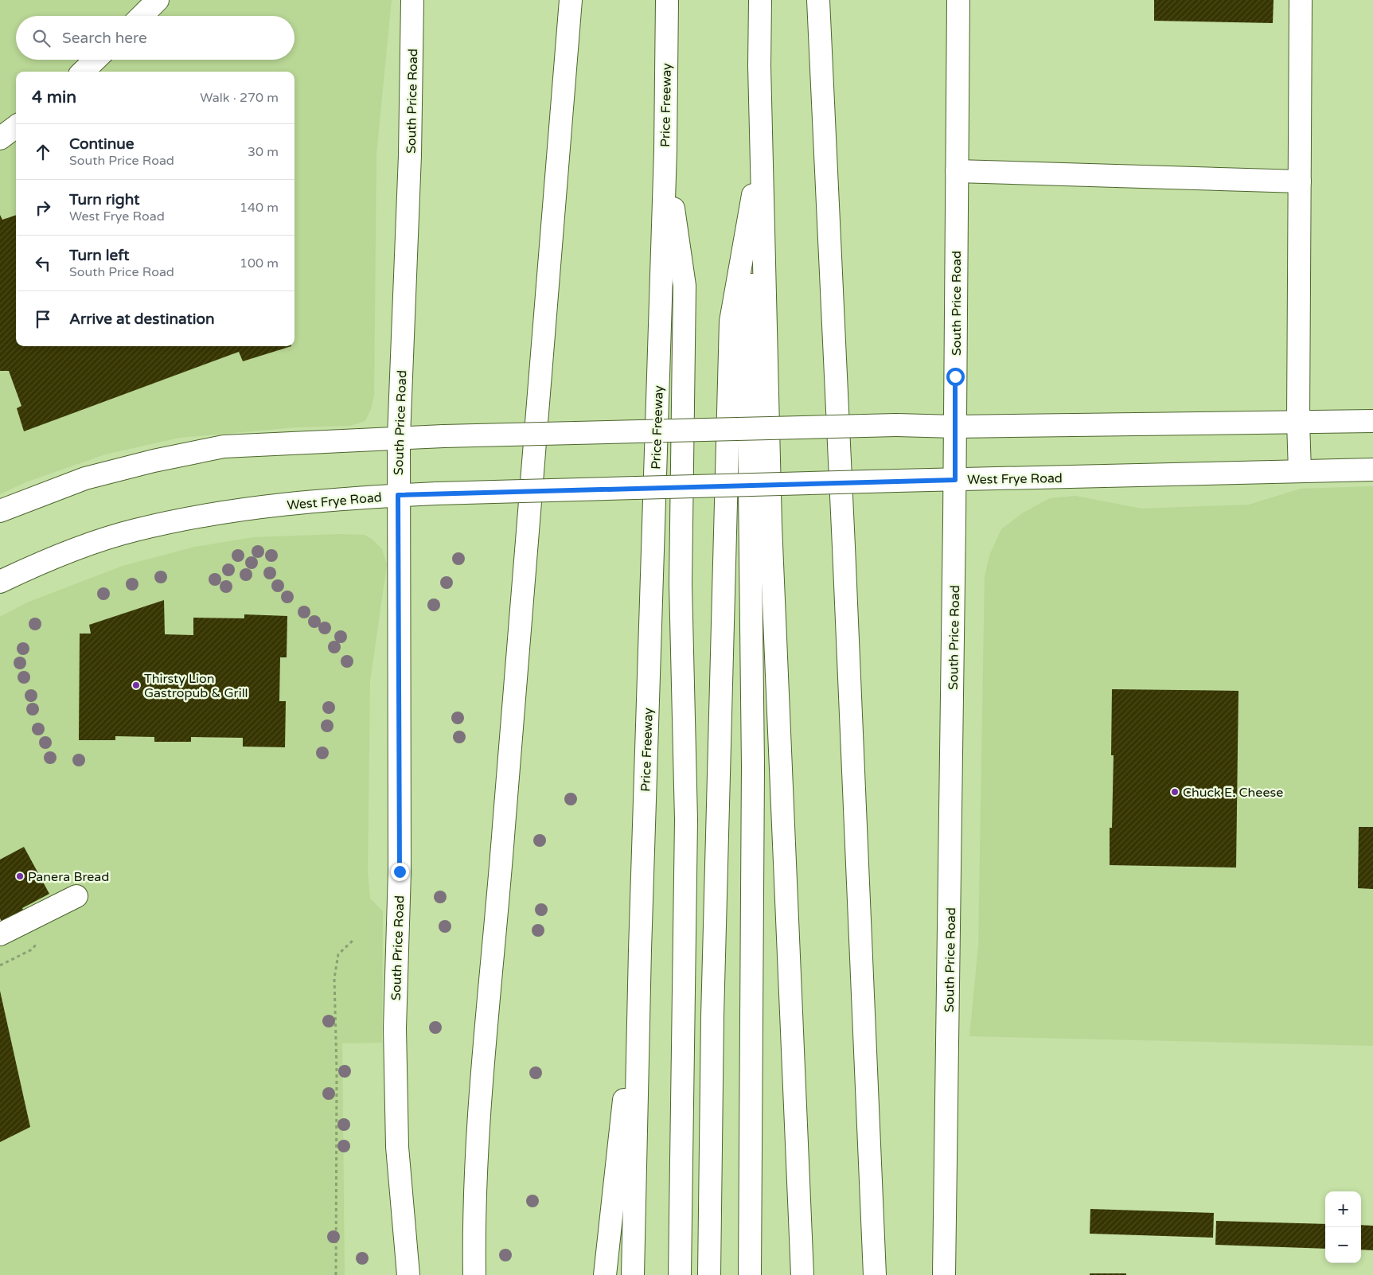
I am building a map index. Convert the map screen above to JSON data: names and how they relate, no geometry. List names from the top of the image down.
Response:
{
  "streets": {
    "main road": ["South Price Road", "Price Freeway", "West Frye Road"]
  },
  "crossings": [
    ["South Price Road", "West Frye Road"]
  ],
  "places": ["Thirsty Lion Gastropub & Grill", "Chuck E. Cheese", "Panera Bread"],
  "page": {
    "search": "Search here",
    "heading": ["4 min", "Walk · 270 m"],
    "list": [
      ["Continue", "South Price Road", "30 m"],
      ["Turn right", "West Frye Road", "140 m"],
      ["Turn left", "South Price Road", "100 m"],
      "Arrive at destination"
    ],
    "map_buttons": ["+", "−"]
  }
}
